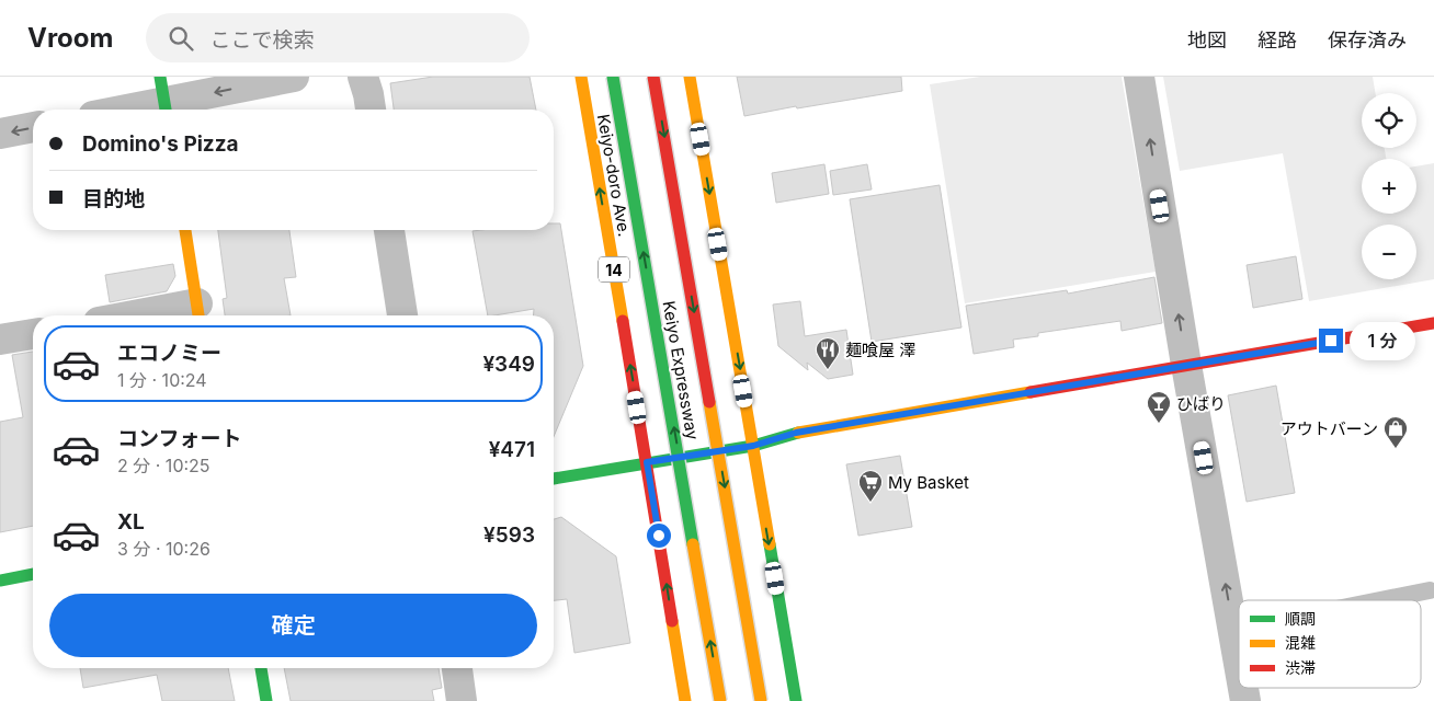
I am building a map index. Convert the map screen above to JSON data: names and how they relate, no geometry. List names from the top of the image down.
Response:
{
  "streets": {
    "main road": ["Keiyo-doro Ave.", "14", "Keiyo Expressway"]
  },
  "places": {
    "restaurant": ["麺喰屋 澤"],
    "bar": ["ひばり"],
    "shop": ["アウトバーン"],
    "supermarket": ["My Basket"]
  },
  "legend": ["順調", "混雑", "渋滞"],
  "page": {
    "header": "Vroom",
    "search": "ここで検索",
    "nav": ["地図", "経路", "保存済み"],
    "map_buttons": ["+", "−"],
    "banner": ["Domino's Pizza", "目的地"],
    "bubble": "1 分",
    "list": [
      {
        "name": "エコノミー",
        "note": "1 分 · 10:24",
        "value": "¥349"
      },
      {
        "name": "コンフォート",
        "note": "2 分 · 10:25",
        "value": "¥471"
      },
      {
        "name": "XL",
        "note": "3 分 · 10:26",
        "value": "¥593"
      }
    ],
    "buttons": "確定"
  }
}
